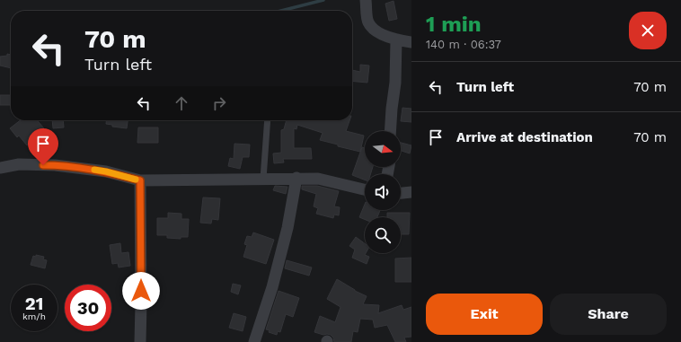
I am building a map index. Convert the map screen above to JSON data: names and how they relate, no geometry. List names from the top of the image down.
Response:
{
  "north": "right",
  "page": {
    "heading": ["1 min", "140 m · 06:37"],
    "turn": ["70 m", "Turn left"],
    "list": [
      {
        "name": "Turn left",
        "value": "70 m"
      },
      {
        "name": "Arrive at destination",
        "value": "70 m"
      }
    ],
    "speed": "21 km/h",
    "limit": "30",
    "buttons": ["Exit", "Share"]
  }
}
